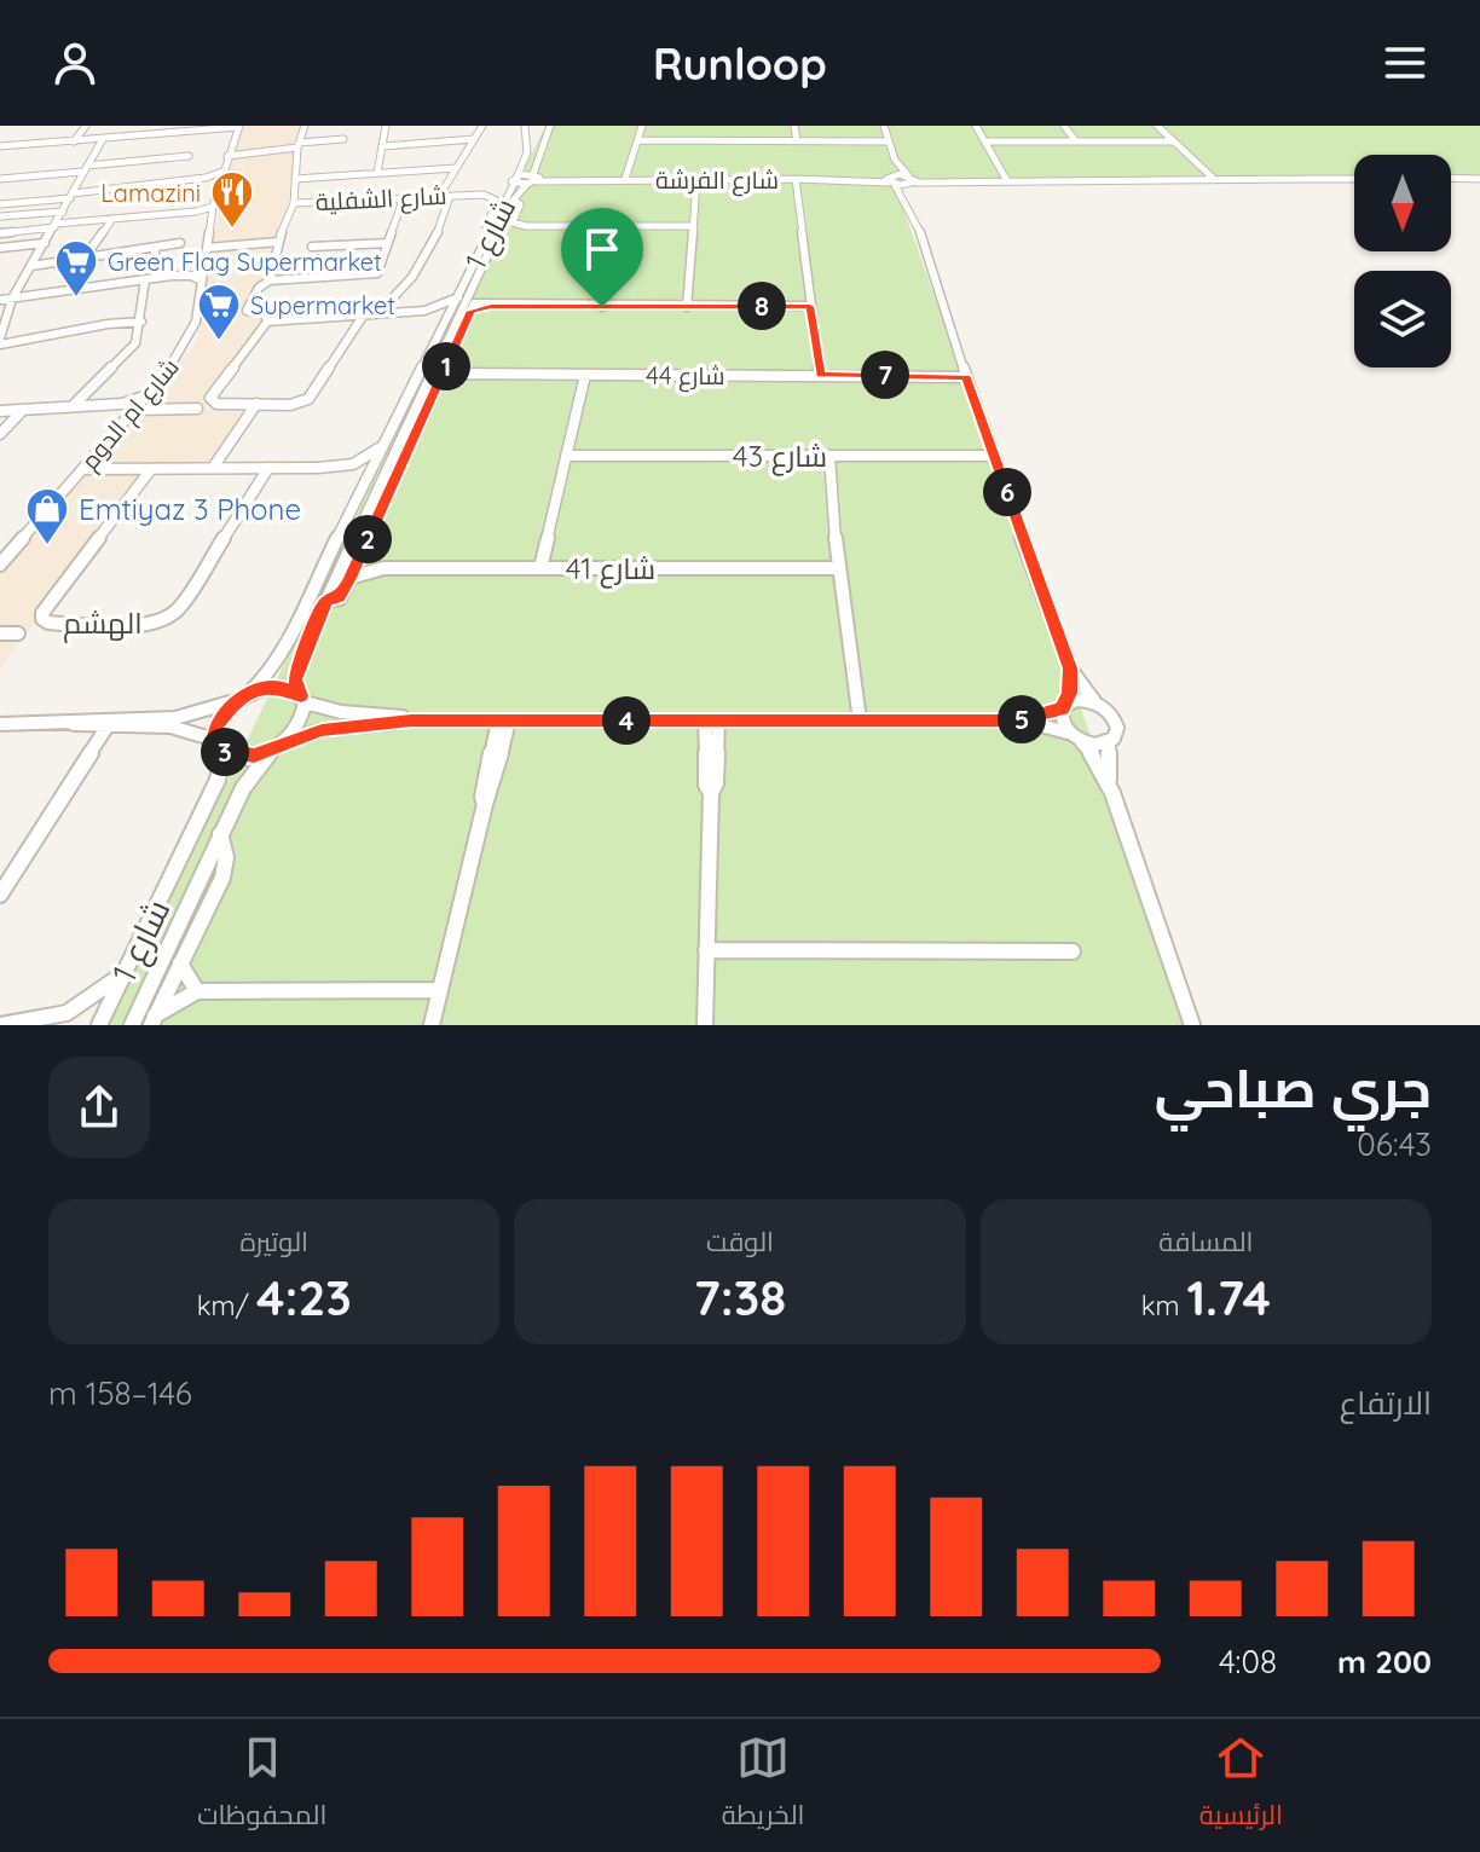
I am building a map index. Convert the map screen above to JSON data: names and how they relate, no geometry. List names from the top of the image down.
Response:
{
  "streets": {
    "street": [
      "شارع الفرشة",
      "شارع الشفلية",
      "شارع 1",
      "شارع 44",
      "شارع ام الدوم",
      "شارع 43",
      "شارع 41",
      "الهشم"
    ]
  },
  "crossings": [
    ["شارع الفرشة", "شارع 1"],
    ["شارع الشفلية", "شارع 1"],
    ["شارع 1", "شارع 44"],
    ["شارع 1", "شارع 41"]
  ],
  "places": {
    "restaurant": ["Lamazini"],
    "supermarket": ["Green Flag Supermarket", "Supermarket"],
    "shop": ["Emtiyaz 3 Phone"]
  },
  "north": "bottom",
  "page": {
    "header": "Runloop",
    "pins": [
      "8",
      "1",
      "7",
      "6",
      "2",
      "5",
      "4",
      "3"
    ],
    "heading": ["جري صباحي", "06:43"],
    "stats": [
      ["المسافة", "1.74 km"],
      ["الوقت", "7:38"],
      ["الوتيرة", "4:23 /km"]
    ],
    "chart": ["الارتفاع", "146–158 m"],
    "list": [
      {
        "name": "200 m",
        "note": "4:08"
      }
    ],
    "tabs": ["الرئيسية", "الخريطة", "المحفوظات"]
  }
}
